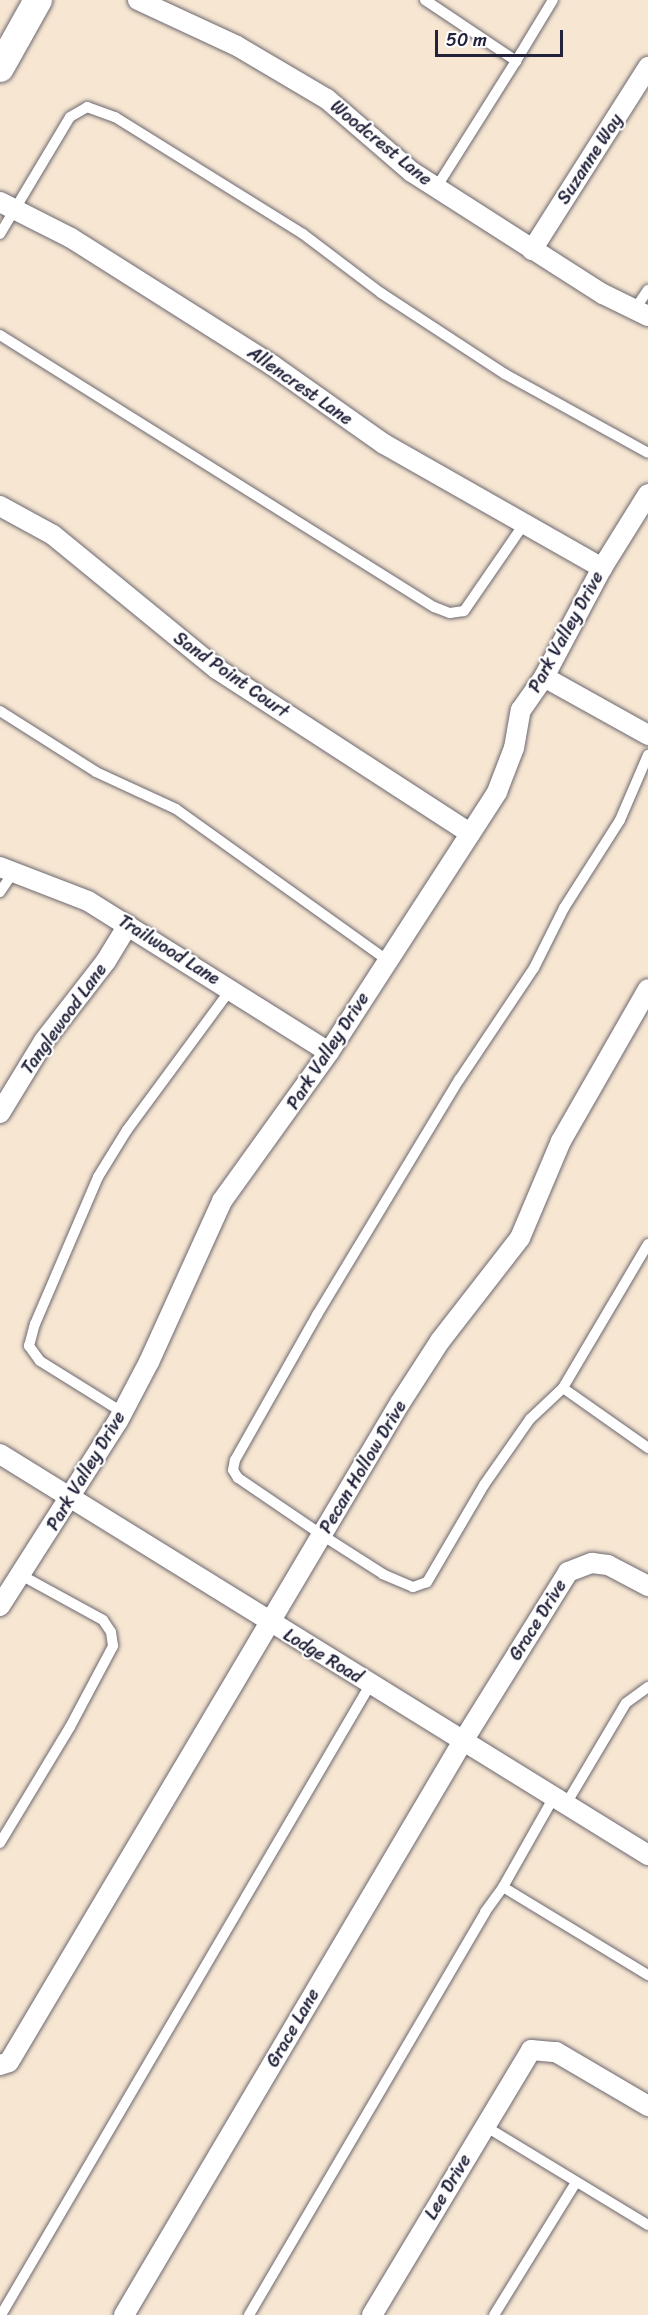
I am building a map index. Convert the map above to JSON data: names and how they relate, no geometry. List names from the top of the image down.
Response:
{
  "streets": {
    "street": [
      "Woodcrest Lane",
      "Suzanne Way",
      "Allencrest Lane",
      "Park Valley Drive",
      "Sand Point Court",
      "Trailwood Lane",
      "Tanglewood Lane",
      "Pecan Hollow Drive",
      "Grace Drive",
      "Lodge Road",
      "Grace Lane",
      "Lee Drive"
    ]
  },
  "crossings": [
    ["Woodcrest Lane", "Suzanne Way"],
    ["Allencrest Lane", "Park Valley Drive"],
    ["Park Valley Drive", "Sand Point Court"],
    ["Park Valley Drive", "Trailwood Lane"],
    ["Park Valley Drive", "Lodge Road"],
    ["Trailwood Lane", "Tanglewood Lane"],
    ["Pecan Hollow Drive", "Lodge Road"],
    ["Grace Drive", "Lodge Road"],
    ["Grace Drive", "Grace Lane"],
    ["Lodge Road", "Grace Lane"]
  ],
  "scale_bar": "50 m"
}
